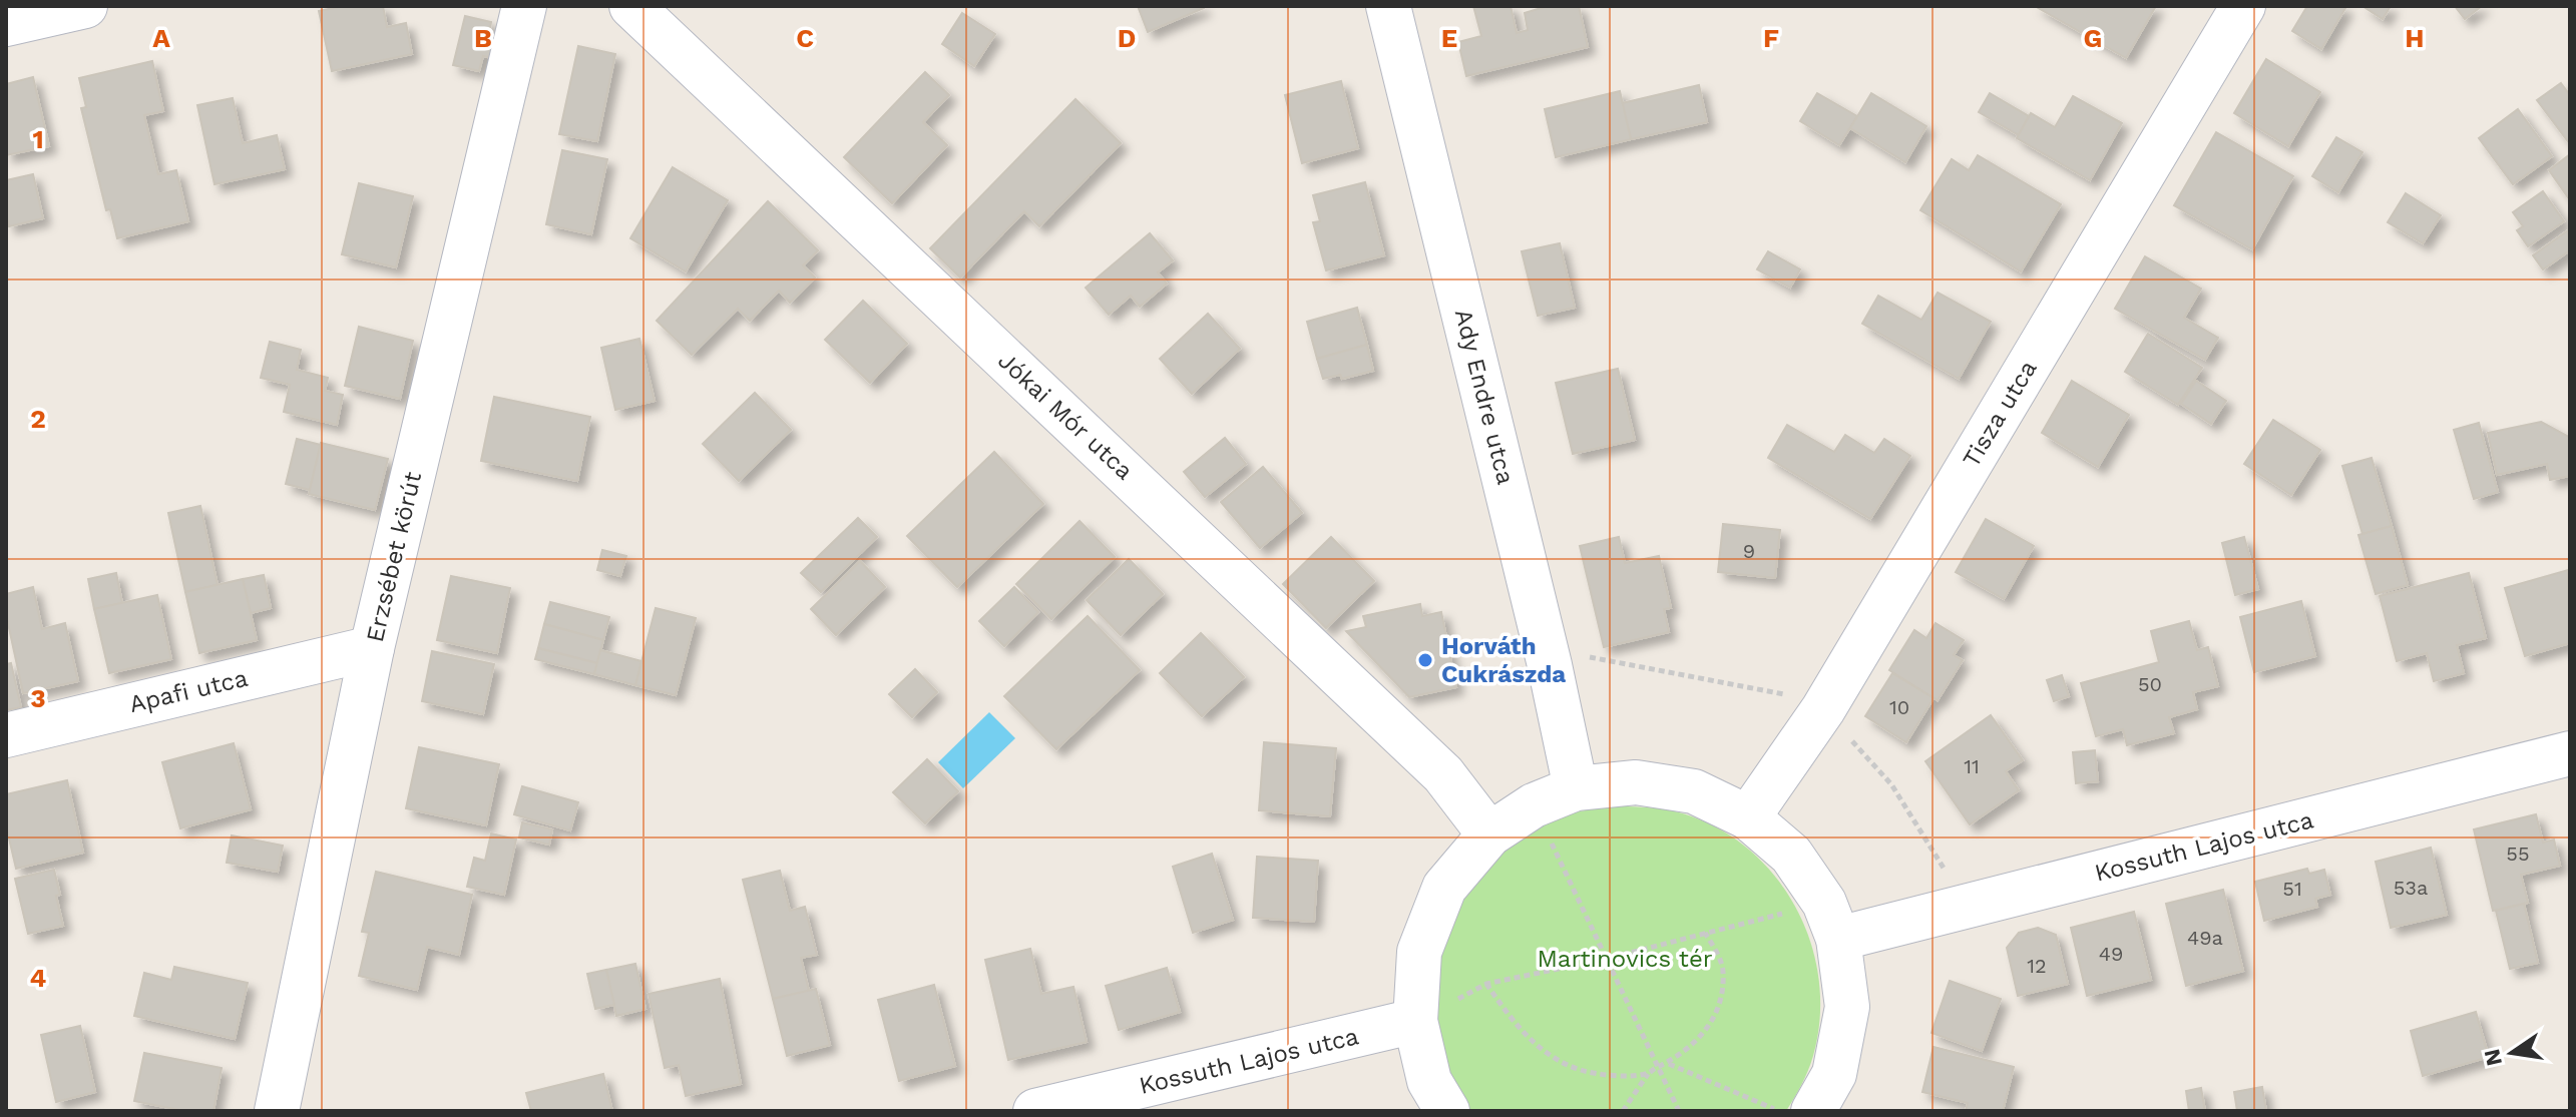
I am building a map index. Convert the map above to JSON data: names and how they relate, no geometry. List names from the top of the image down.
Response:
{
  "streets": {
    "street": [
      "Ady Endre utca",
      "Tisza utca",
      "Jókai Mór utca",
      "Erzsébet körút",
      "Apafi utca",
      "Kossuth Lajos utca"
    ]
  },
  "crossings": [
    ["Erzsébet körút", "Apafi utca"]
  ],
  "parks": ["Martinovics tér"],
  "places": ["Horváth Cukrászda"],
  "house_numbers": [
    "9",
    "50",
    "10",
    "11",
    "55",
    "53a",
    "51",
    "49a",
    "49",
    "12"
  ],
  "north": "left",
  "grid": {
    "columns": [
      "A",
      "B",
      "C",
      "D",
      "E",
      "F",
      "G",
      "H"
    ],
    "rows": [
      "1",
      "2",
      "3",
      "4"
    ]
  }
}
